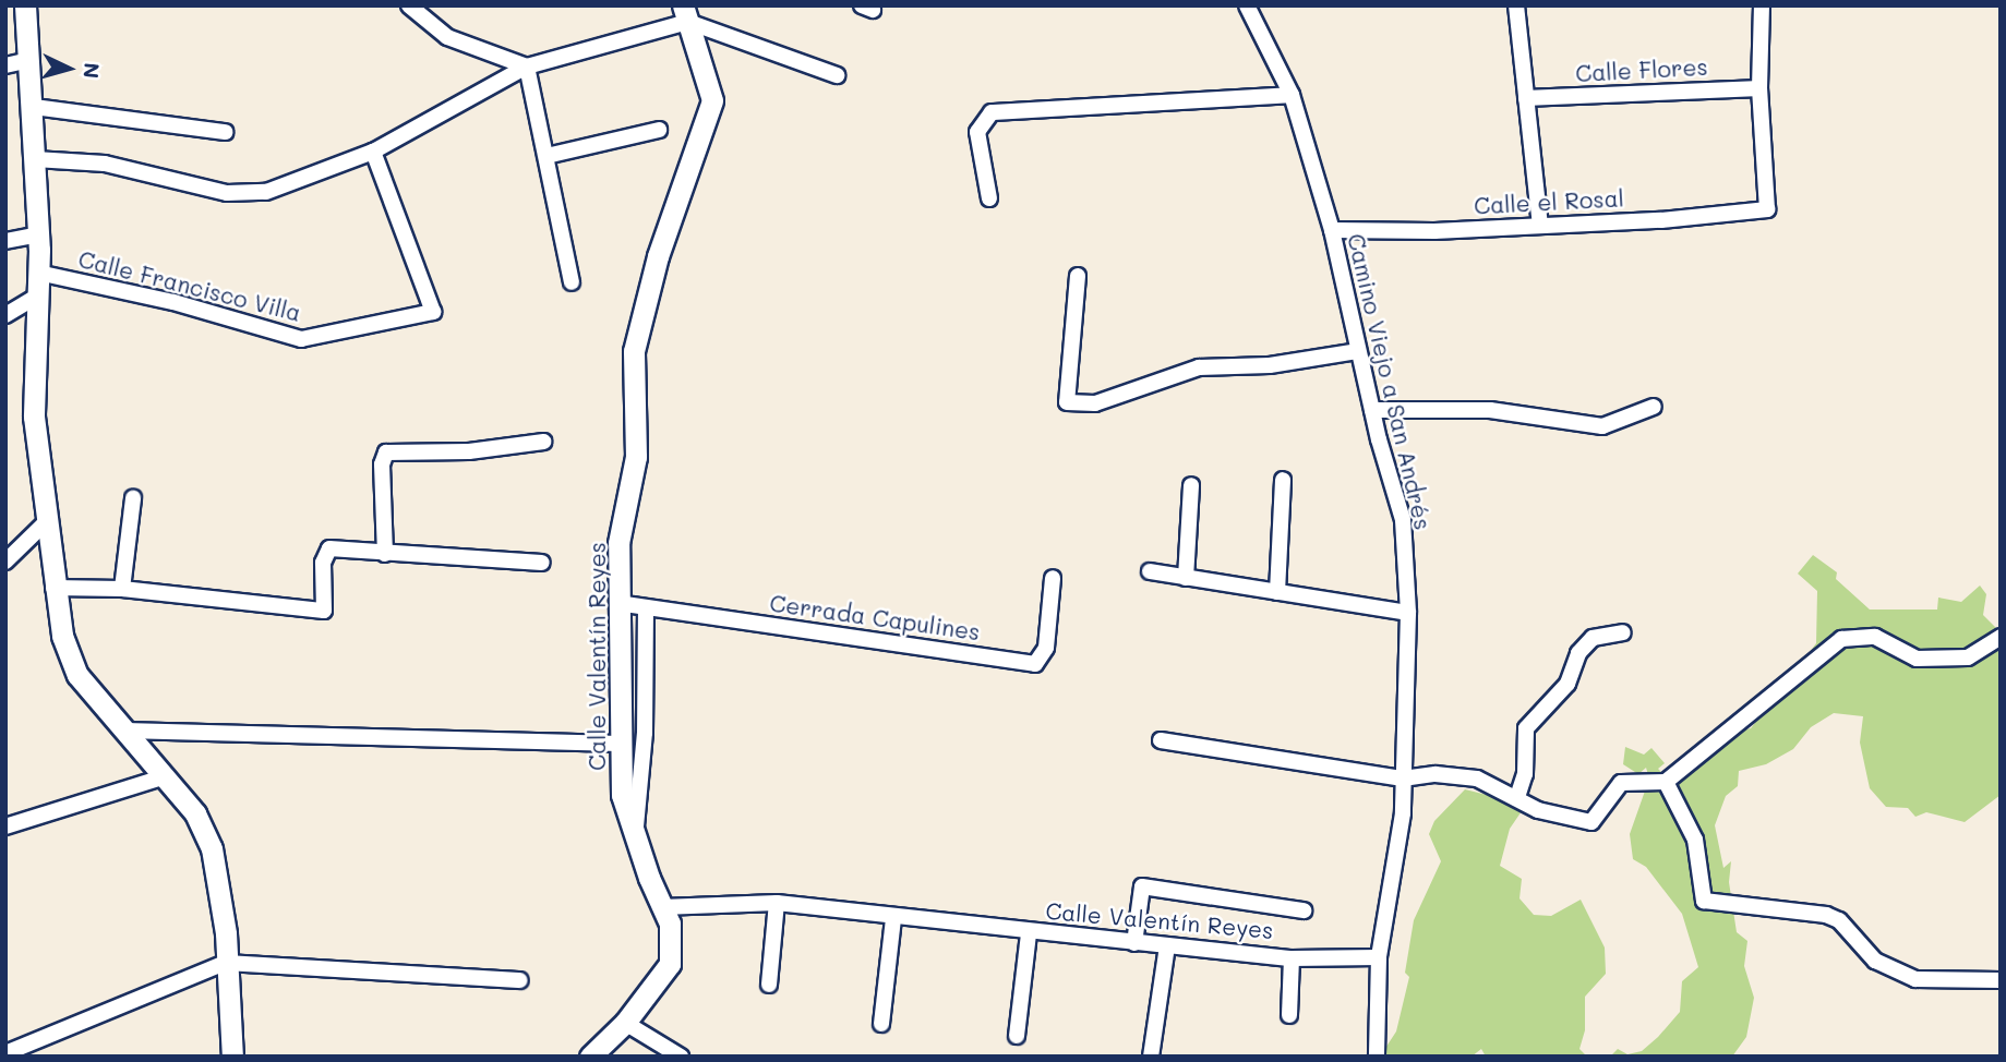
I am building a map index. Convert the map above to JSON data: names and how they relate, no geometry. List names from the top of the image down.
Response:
{
  "streets": {
    "street": [
      "Calle Flores",
      "Calle el Rosal",
      "Calle Francisco Villa",
      "Camino Viejo a San Andrés",
      "Cerrada Capulines",
      "Calle Valentín Reyes"
    ]
  },
  "crossings": [
    ["Calle Flores", "Calle el Rosal"],
    ["Calle el Rosal", "Camino Viejo a San Andrés"],
    ["Camino Viejo a San Andrés", "Calle Valentín Reyes"],
    ["Cerrada Capulines", "Calle Valentín Reyes"]
  ],
  "north": "right"
}
